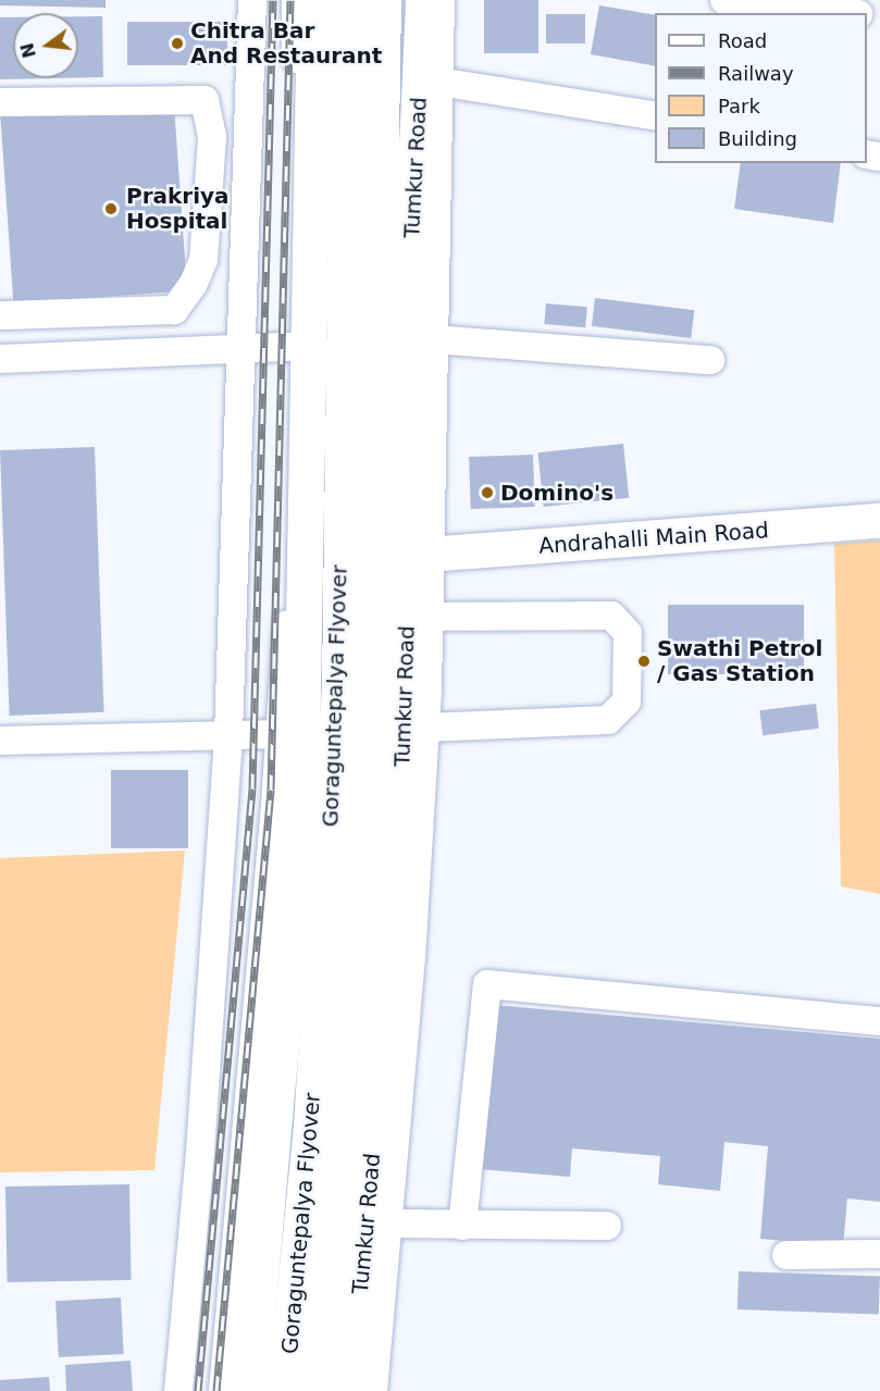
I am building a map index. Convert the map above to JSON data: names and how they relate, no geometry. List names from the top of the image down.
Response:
{
  "streets": {
    "highway": ["Tumkur Road", "Goraguntepalya Flyover"],
    "main road": ["Andrahalli Main Road"]
  },
  "places": [
    "Chitra Bar And Restaurant",
    "Prakriya Hospital",
    "Domino's",
    "Swathi Petrol / Gas Station"
  ],
  "legend": [
    "Road",
    "Railway",
    "Park",
    "Building"
  ],
  "north": "left"
}
